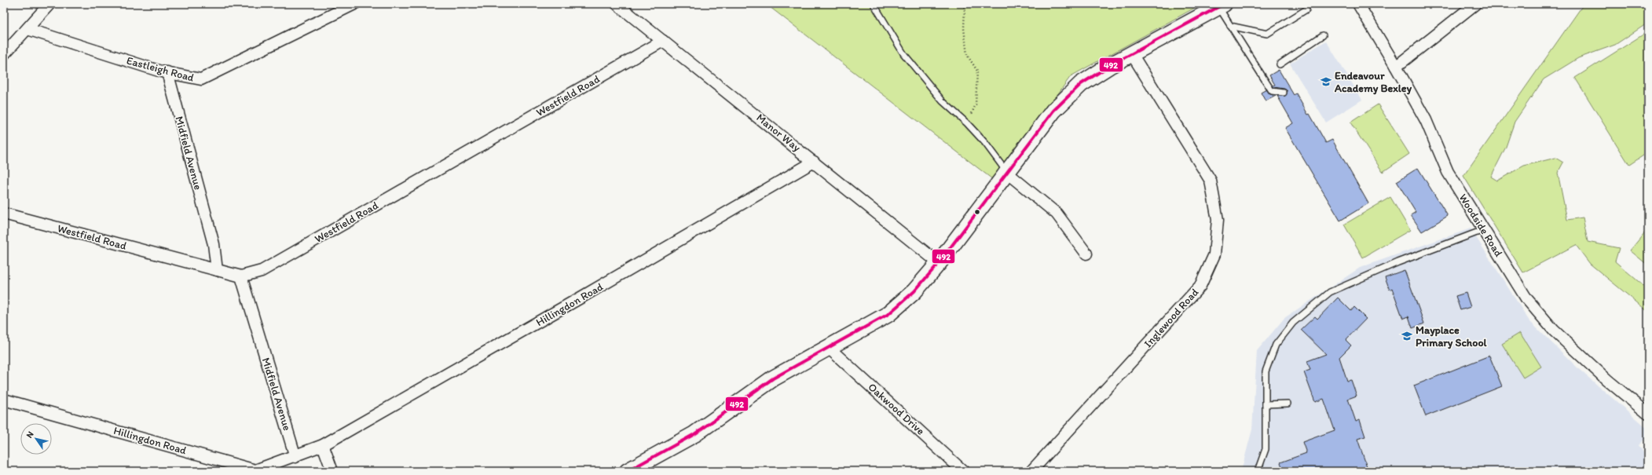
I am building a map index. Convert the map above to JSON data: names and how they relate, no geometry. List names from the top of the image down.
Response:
{
  "streets": {
    "street": [
      "Eastleigh Road",
      "Westfield Road",
      "Manor Way",
      "Midfield Avenue",
      "Woodside Road",
      "Hillingdon Road",
      "Inglewood Road",
      "Oakwood Drive"
    ]
  },
  "crossings": [
    ["Eastleigh Road", "Midfield Avenue"],
    ["Westfield Road", "Manor Way"],
    ["Westfield Road", "Midfield Avenue"],
    ["Manor Way", "Hillingdon Road"],
    ["Midfield Avenue", "Hillingdon Road"]
  ],
  "places": {
    "school or university": ["Endeavour Academy Bexley", "Mayplace Primary School"]
  },
  "lines": ["transit line 492"],
  "north": "top left"
}
